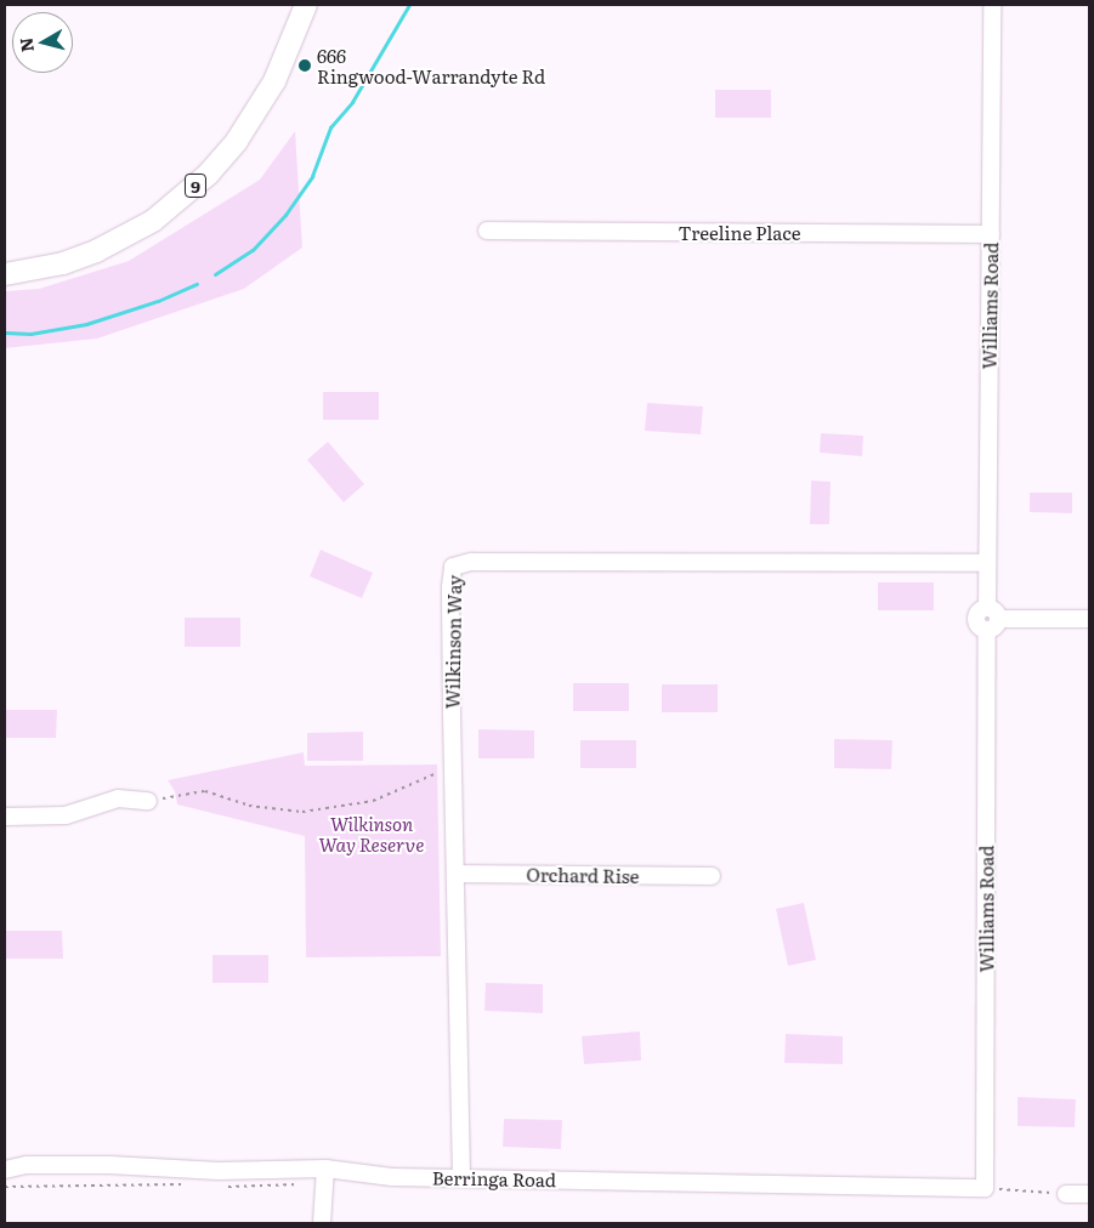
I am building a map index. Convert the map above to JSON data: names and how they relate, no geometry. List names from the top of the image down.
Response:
{
  "streets": {
    "main road": ["9"],
    "street": [
      "Treeline Place",
      "Williams Road",
      "Wilkinson Way",
      "Orchard Rise",
      "Berringa Road"
    ]
  },
  "crossings": [
    ["Treeline Place", "Williams Road"],
    ["Williams Road", "Wilkinson Way"],
    ["Williams Road", "Berringa Road"],
    ["Wilkinson Way", "Orchard Rise"],
    ["Wilkinson Way", "Berringa Road"]
  ],
  "parks": ["Wilkinson Way Reserve"],
  "places": ["666 Ringwood-Warrandyte Rd"],
  "north": "left"
}
